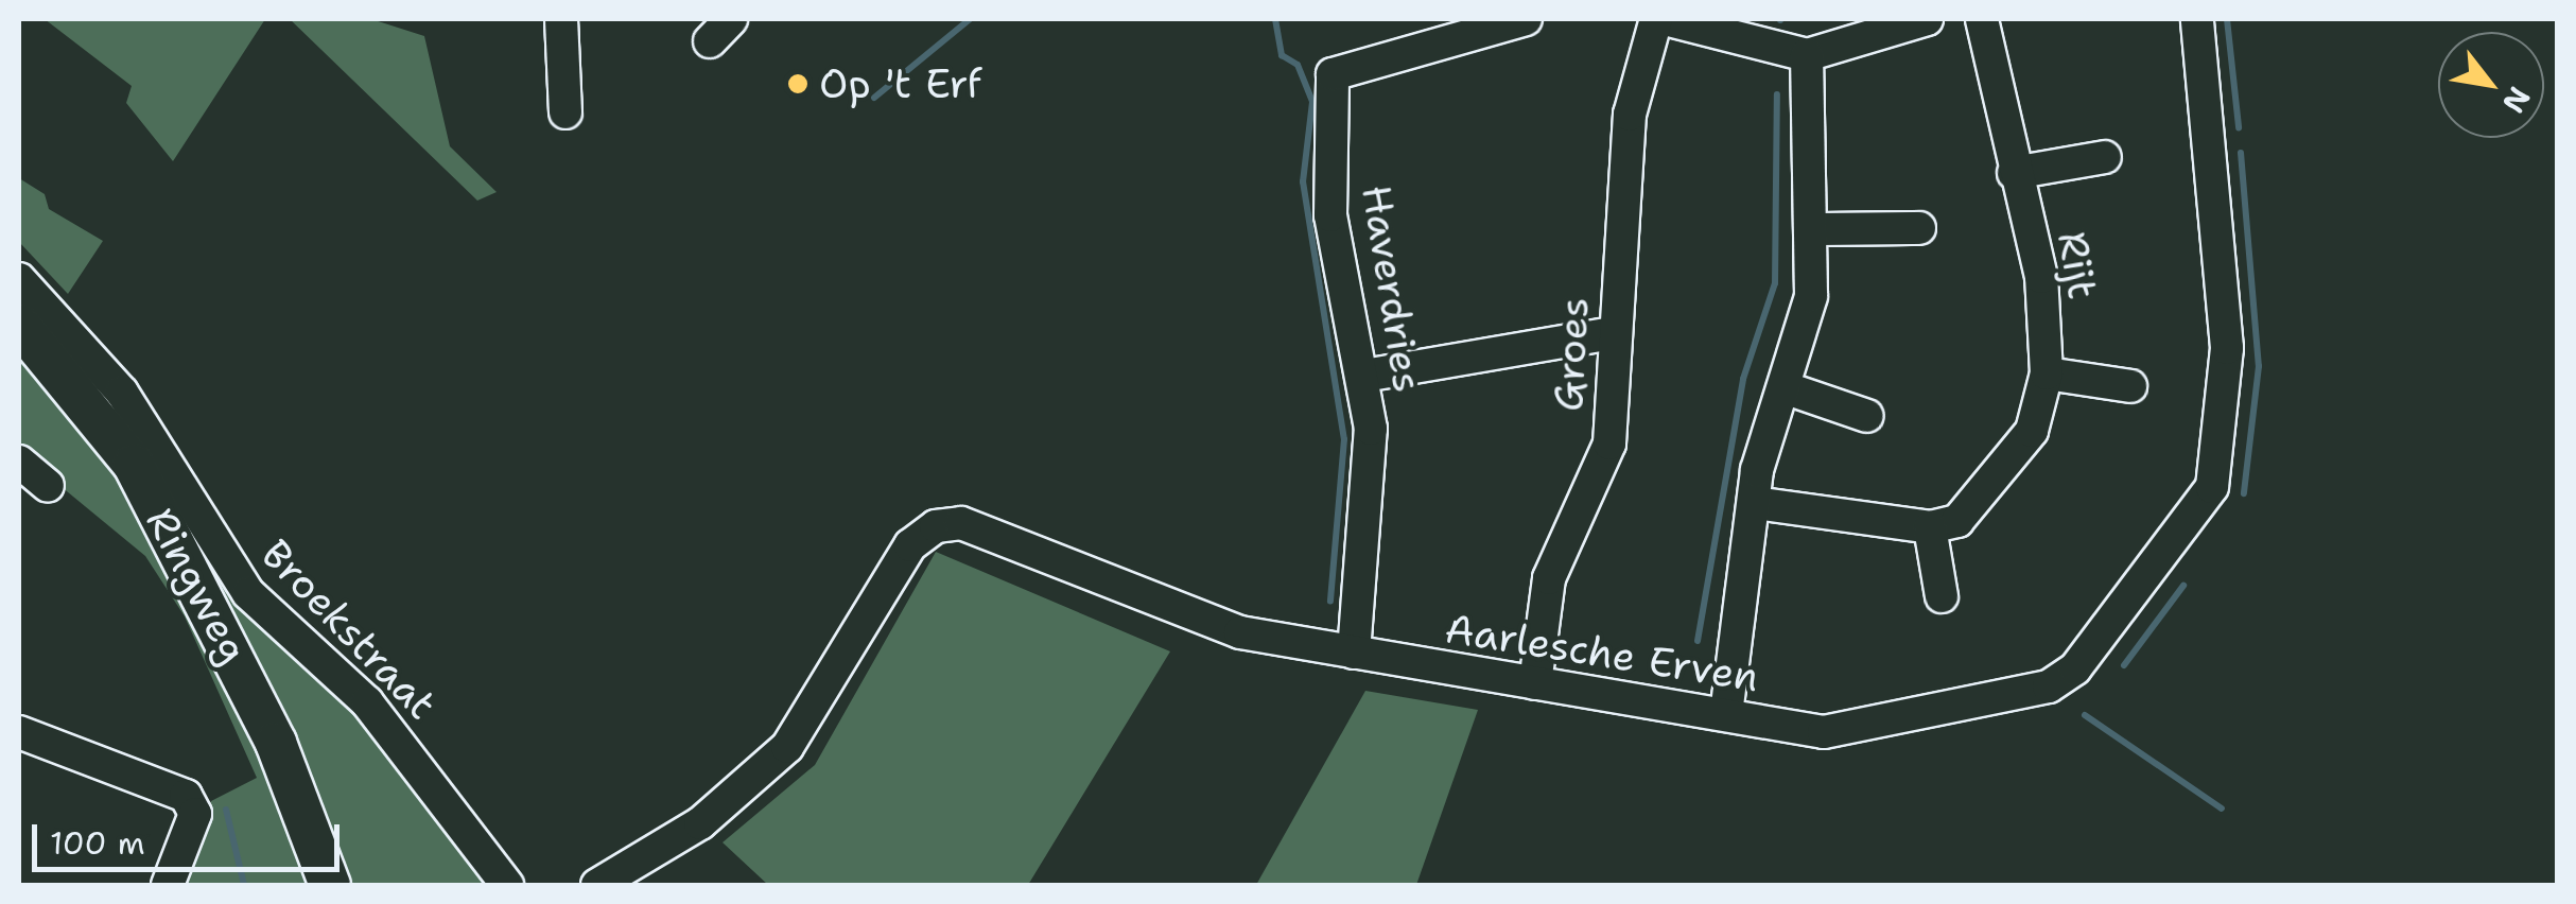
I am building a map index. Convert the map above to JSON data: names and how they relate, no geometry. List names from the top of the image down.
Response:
{
  "streets": {
    "main road": ["Ringweg"],
    "street": [
      "Rijt",
      "Haverdries",
      "Groes",
      "Broekstraat",
      "Aarlesche Erven"
    ]
  },
  "crossings": [
    ["Haverdries", "Aarlesche Erven"],
    ["Groes", "Aarlesche Erven"]
  ],
  "places": ["Op 't Erf"],
  "scale_bar": "100 m",
  "north": "bottom right"
}
